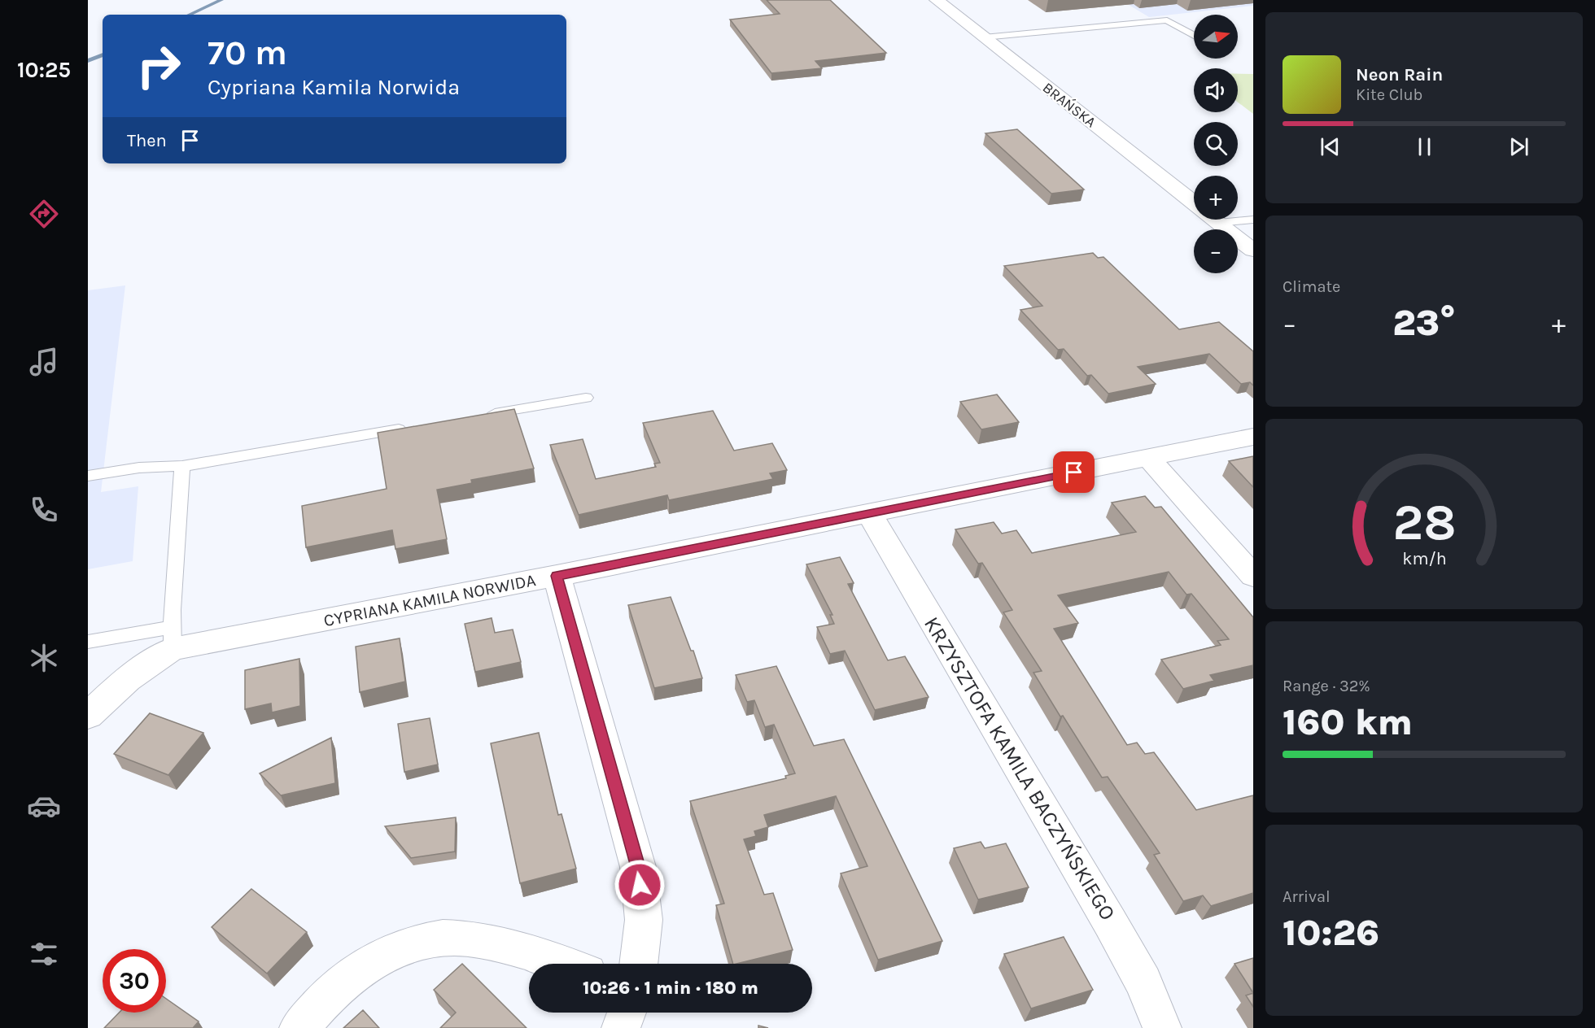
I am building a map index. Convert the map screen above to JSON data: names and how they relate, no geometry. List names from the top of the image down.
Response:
{
  "streets": {
    "street": ["BRAŃSKA", "CYPRIANA KAMILA NORWIDA", "KRZYSZTOFA KAMILA BACZYŃSKIEGO"]
  },
  "crossings": [
    ["CYPRIANA KAMILA NORWIDA", "KRZYSZTOFA KAMILA BACZYŃSKIEGO"]
  ],
  "north": "right",
  "page": {
    "tabs": "10:25",
    "map_buttons": ["+", "−"],
    "turn": ["70 m", "Cypriana Kamila Norwida"],
    "song": ["Neon Rain", "Kite Club"],
    "then": "Then",
    "tile": [
      "Climate",
      ["Range · 32%", "160 km"],
      ["Arrival", "10:26"]
    ],
    "heat": ["−", "23°", "+"],
    "limit": "30",
    "trip": "10:26 · 1 min · 180 m",
    "gauge": ["28", "km/h"]
  }
}
